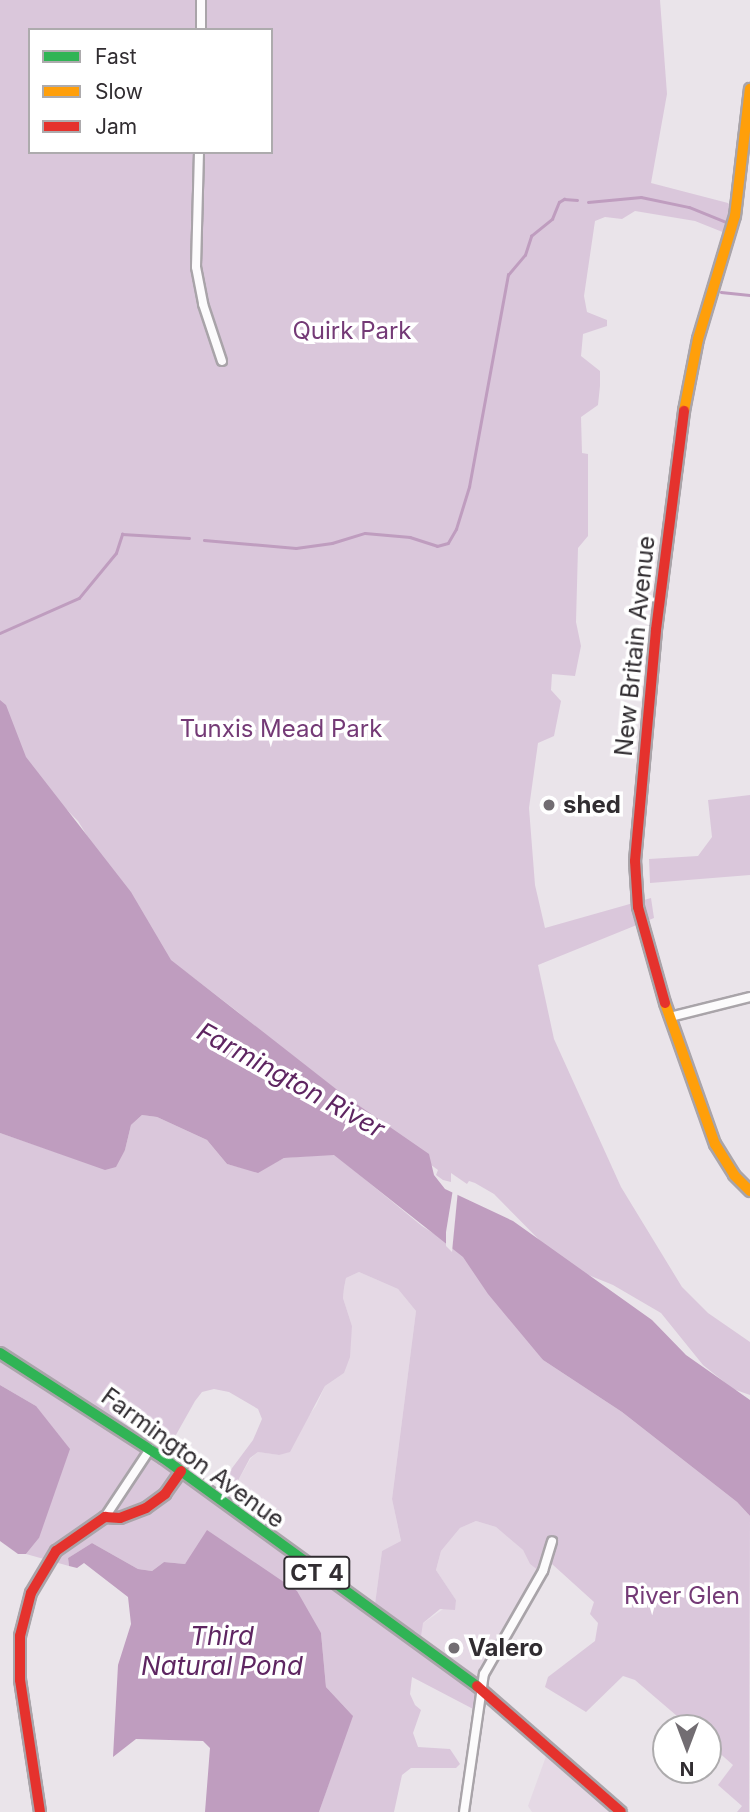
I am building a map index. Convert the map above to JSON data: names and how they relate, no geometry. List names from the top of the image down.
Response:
{
  "streets": {
    "street": ["New Britain Avenue", "Farmington Avenue", "CT 4"]
  },
  "water": ["Farmington River", "Third Natural Pond"],
  "parks": ["Quirk Park", "Tunxis Mead Park", "River Glen"],
  "places": ["shed", "Valero"],
  "legend": ["Fast", "Slow", "Jam"],
  "north": "bottom"
}
